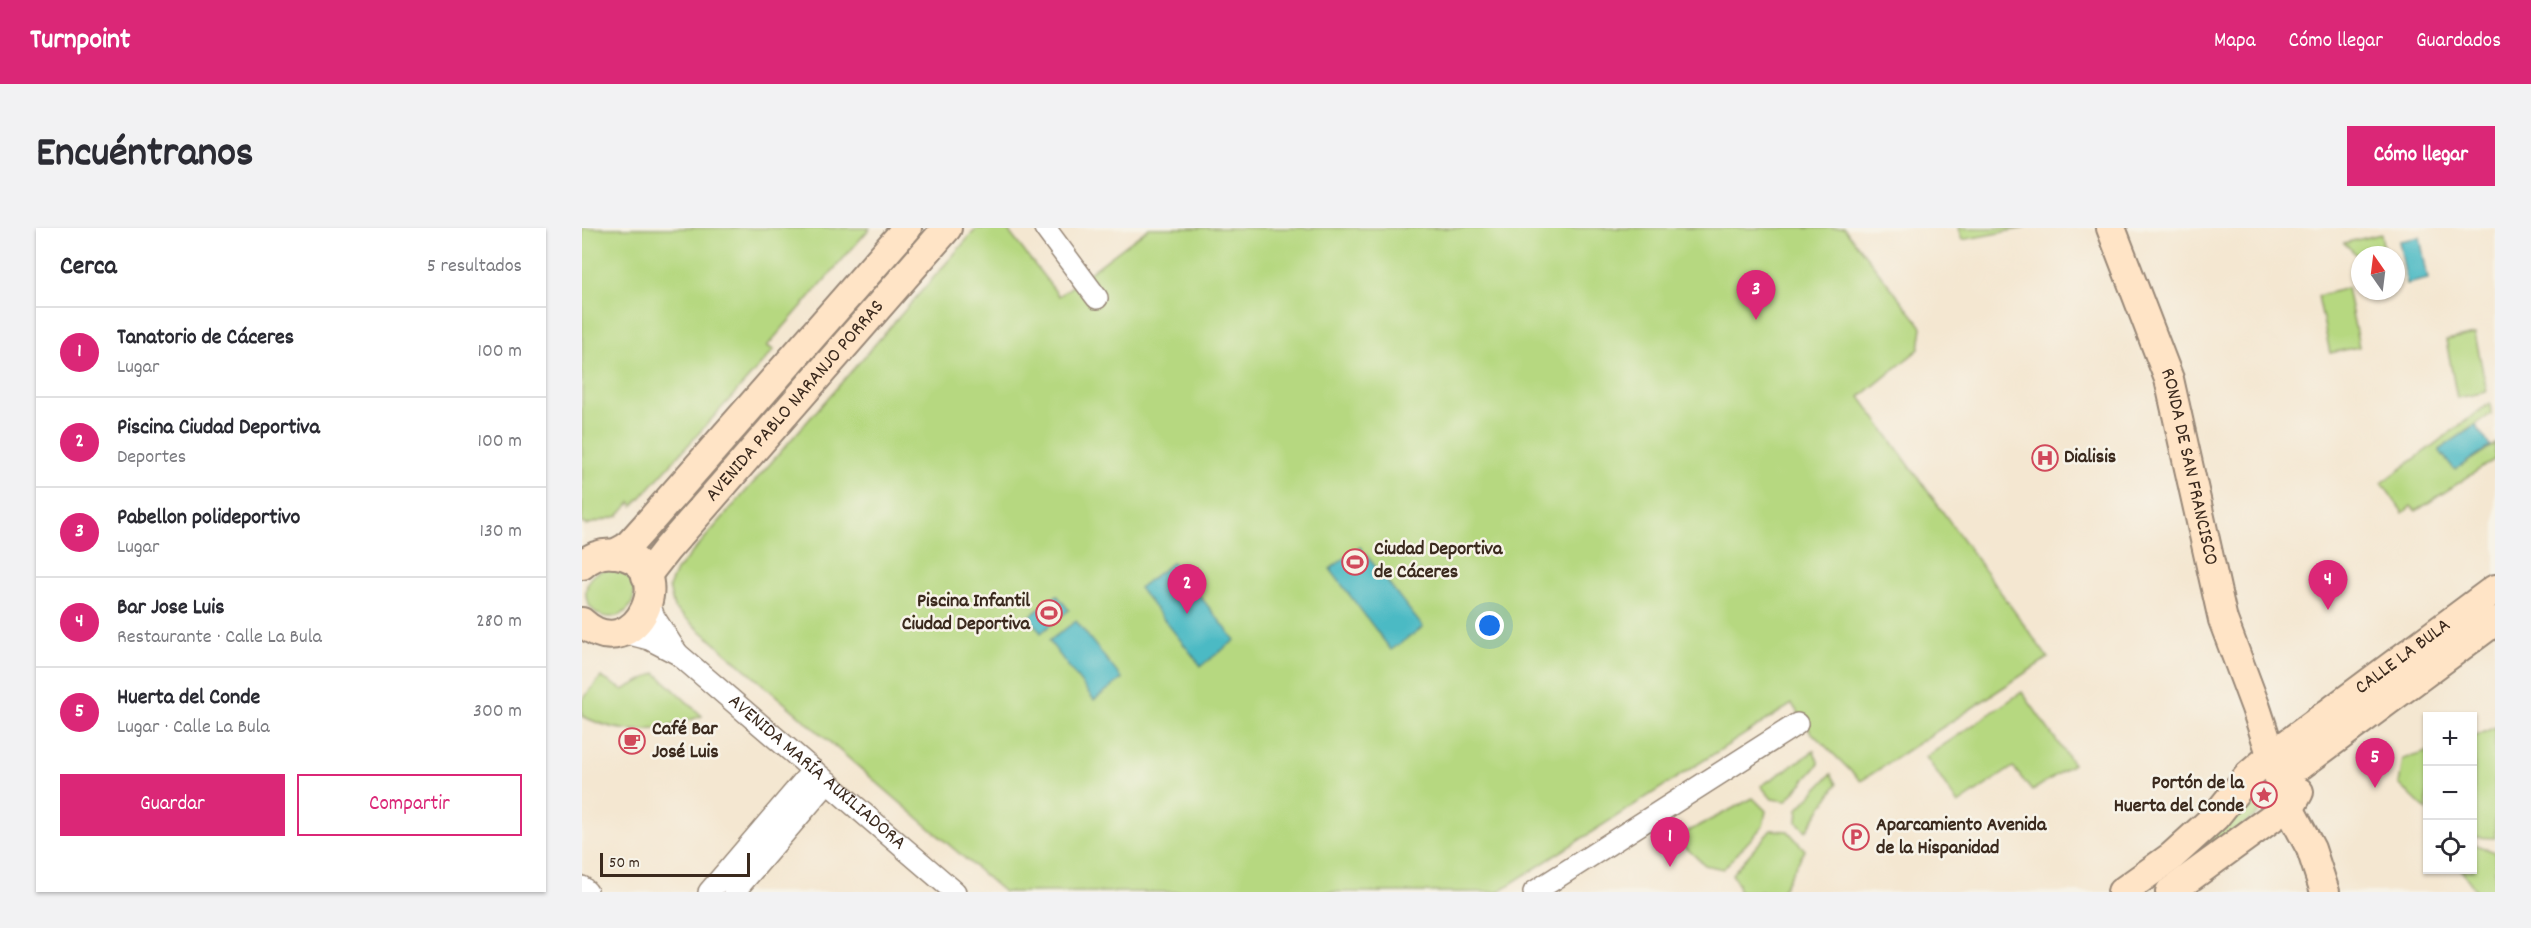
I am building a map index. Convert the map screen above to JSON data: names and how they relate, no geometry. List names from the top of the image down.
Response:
{
  "streets": {
    "main road": ["AVENIDA PABLO NARANJO PORRAS", "RONDA DE SAN FRANCISCO", "CALLE LA BULA"],
    "street": ["AVENIDA MARÍA AUXILIADORA"]
  },
  "crossings": [
    ["AVENIDA PABLO NARANJO PORRAS", "AVENIDA MARÍA AUXILIADORA"],
    ["RONDA DE SAN FRANCISCO", "CALLE LA BULA"]
  ],
  "places": {
    "hospital": ["Dialisis"],
    "sports": ["Ciudad Deportiva de Cáceres", "Piscina Infantil Ciudad Deportiva"],
    "cafe": ["Café Bar José Luis"],
    "place": ["Portón de la Huerta del Conde"],
    "parking": ["Aparcamiento Avenida de la Hispanidad"]
  },
  "scale_bar": "50 m",
  "north": "top",
  "page": {
    "header": "Turnpoint",
    "nav": ["Mapa", "Cómo llegar", "Guardados"],
    "title": "Encuéntranos",
    "buttons": [
      "Cómo llegar",
      ["Guardar", "Compartir"]
    ],
    "heading": ["Cerca", "5 resultados"],
    "pins": [
      "3",
      "4",
      "2",
      "5",
      "1"
    ],
    "list": [
      {
        "mark": "1",
        "name": "Tanatorio de Cáceres",
        "note": "Lugar",
        "value": "100 m"
      },
      {
        "mark": "2",
        "name": "Piscina Ciudad Deportiva",
        "note": "Deportes",
        "value": "100 m"
      },
      {
        "mark": "3",
        "name": "Pabellon polideportivo",
        "note": "Lugar",
        "value": "130 m"
      },
      {
        "mark": "4",
        "name": "Bar Jose Luis",
        "note": "Restaurante · Calle La Bula",
        "value": "280 m"
      },
      {
        "mark": "5",
        "name": "Huerta del Conde",
        "note": "Lugar · Calle La Bula",
        "value": "300 m"
      }
    ],
    "map_buttons": ["+", "−"],
    "scale": "50 m"
  }
}
